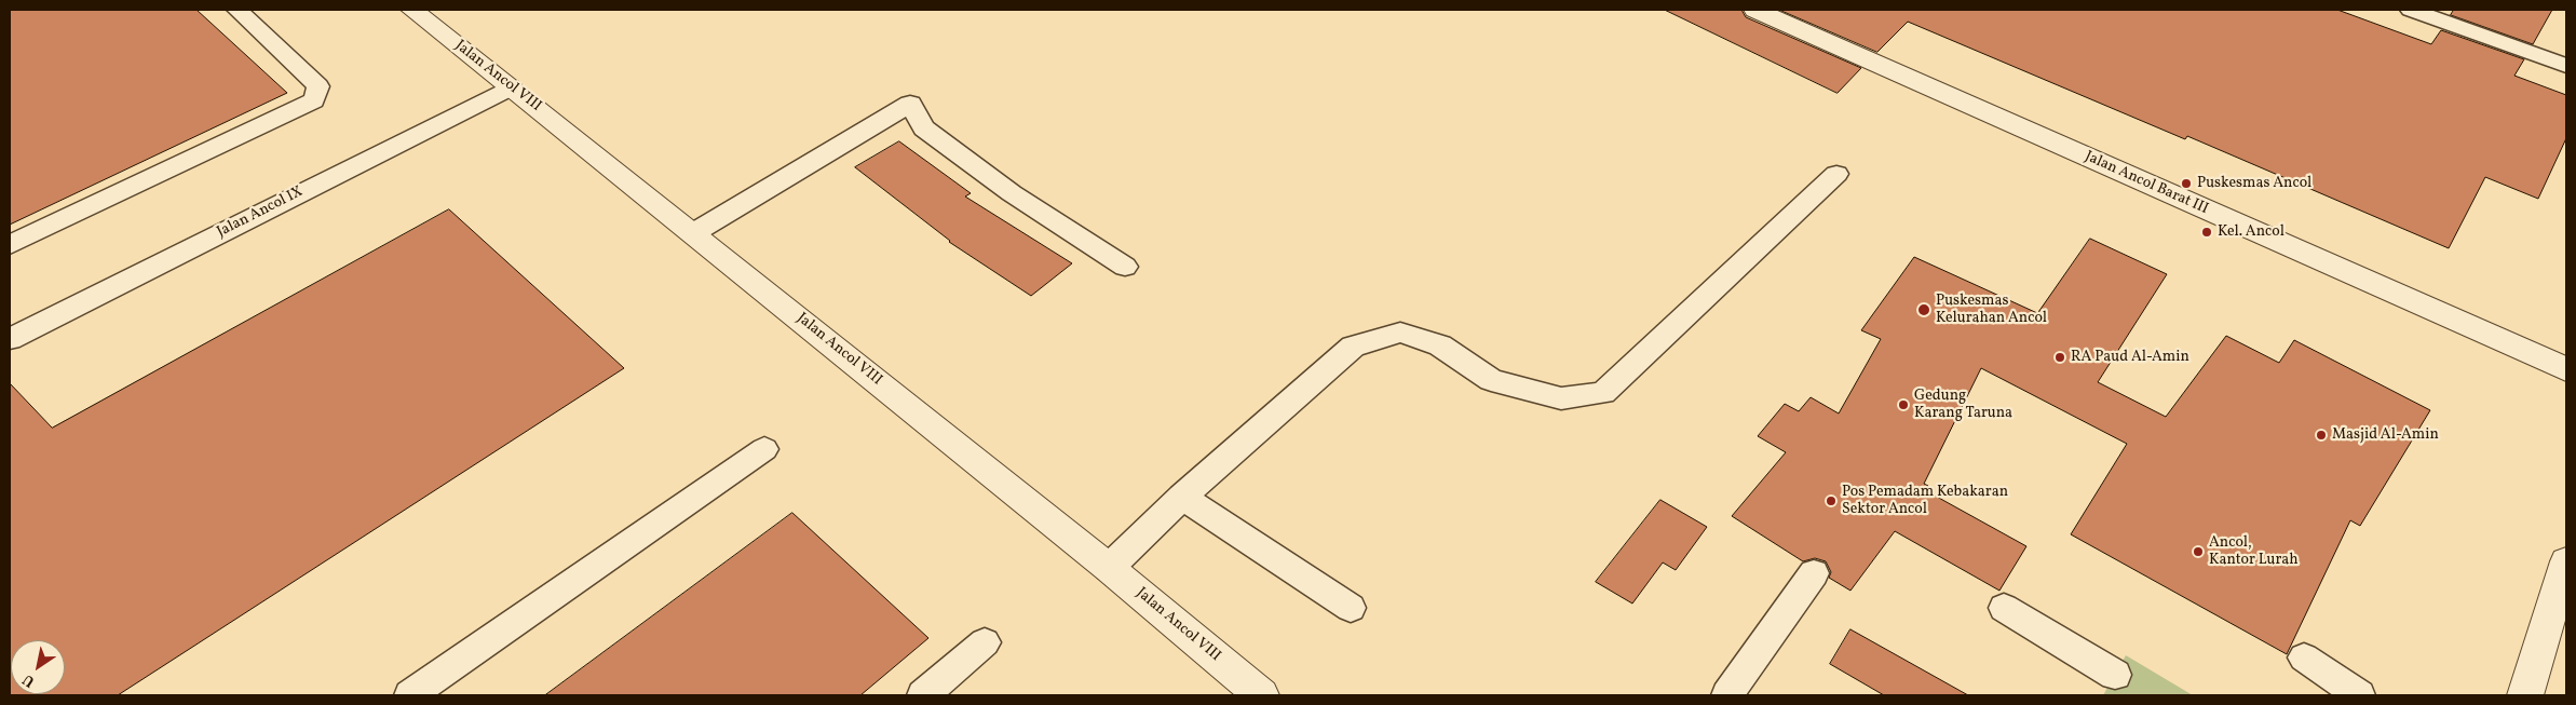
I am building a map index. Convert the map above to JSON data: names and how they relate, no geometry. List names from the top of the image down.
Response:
{
  "streets": {
    "street": ["Jalan Ancol VIII", "Jalan Ancol Barat III"],
    "lane": ["Jalan Ancol IX"]
  },
  "crossings": [
    ["Jalan Ancol VIII", "Jalan Ancol IX"]
  ],
  "places": [
    "Puskesmas Ancol",
    "Kel. Ancol",
    "Puskesmas Kelurahan Ancol",
    "RA Paud Al-Amin",
    "Gedung Karang Taruna",
    "Masjid Al-Amin",
    "Pos Pemadam Kebakaran Sektor Ancol",
    "Ancol, Kantor Lurah"
  ],
  "north": "bottom left"
}
